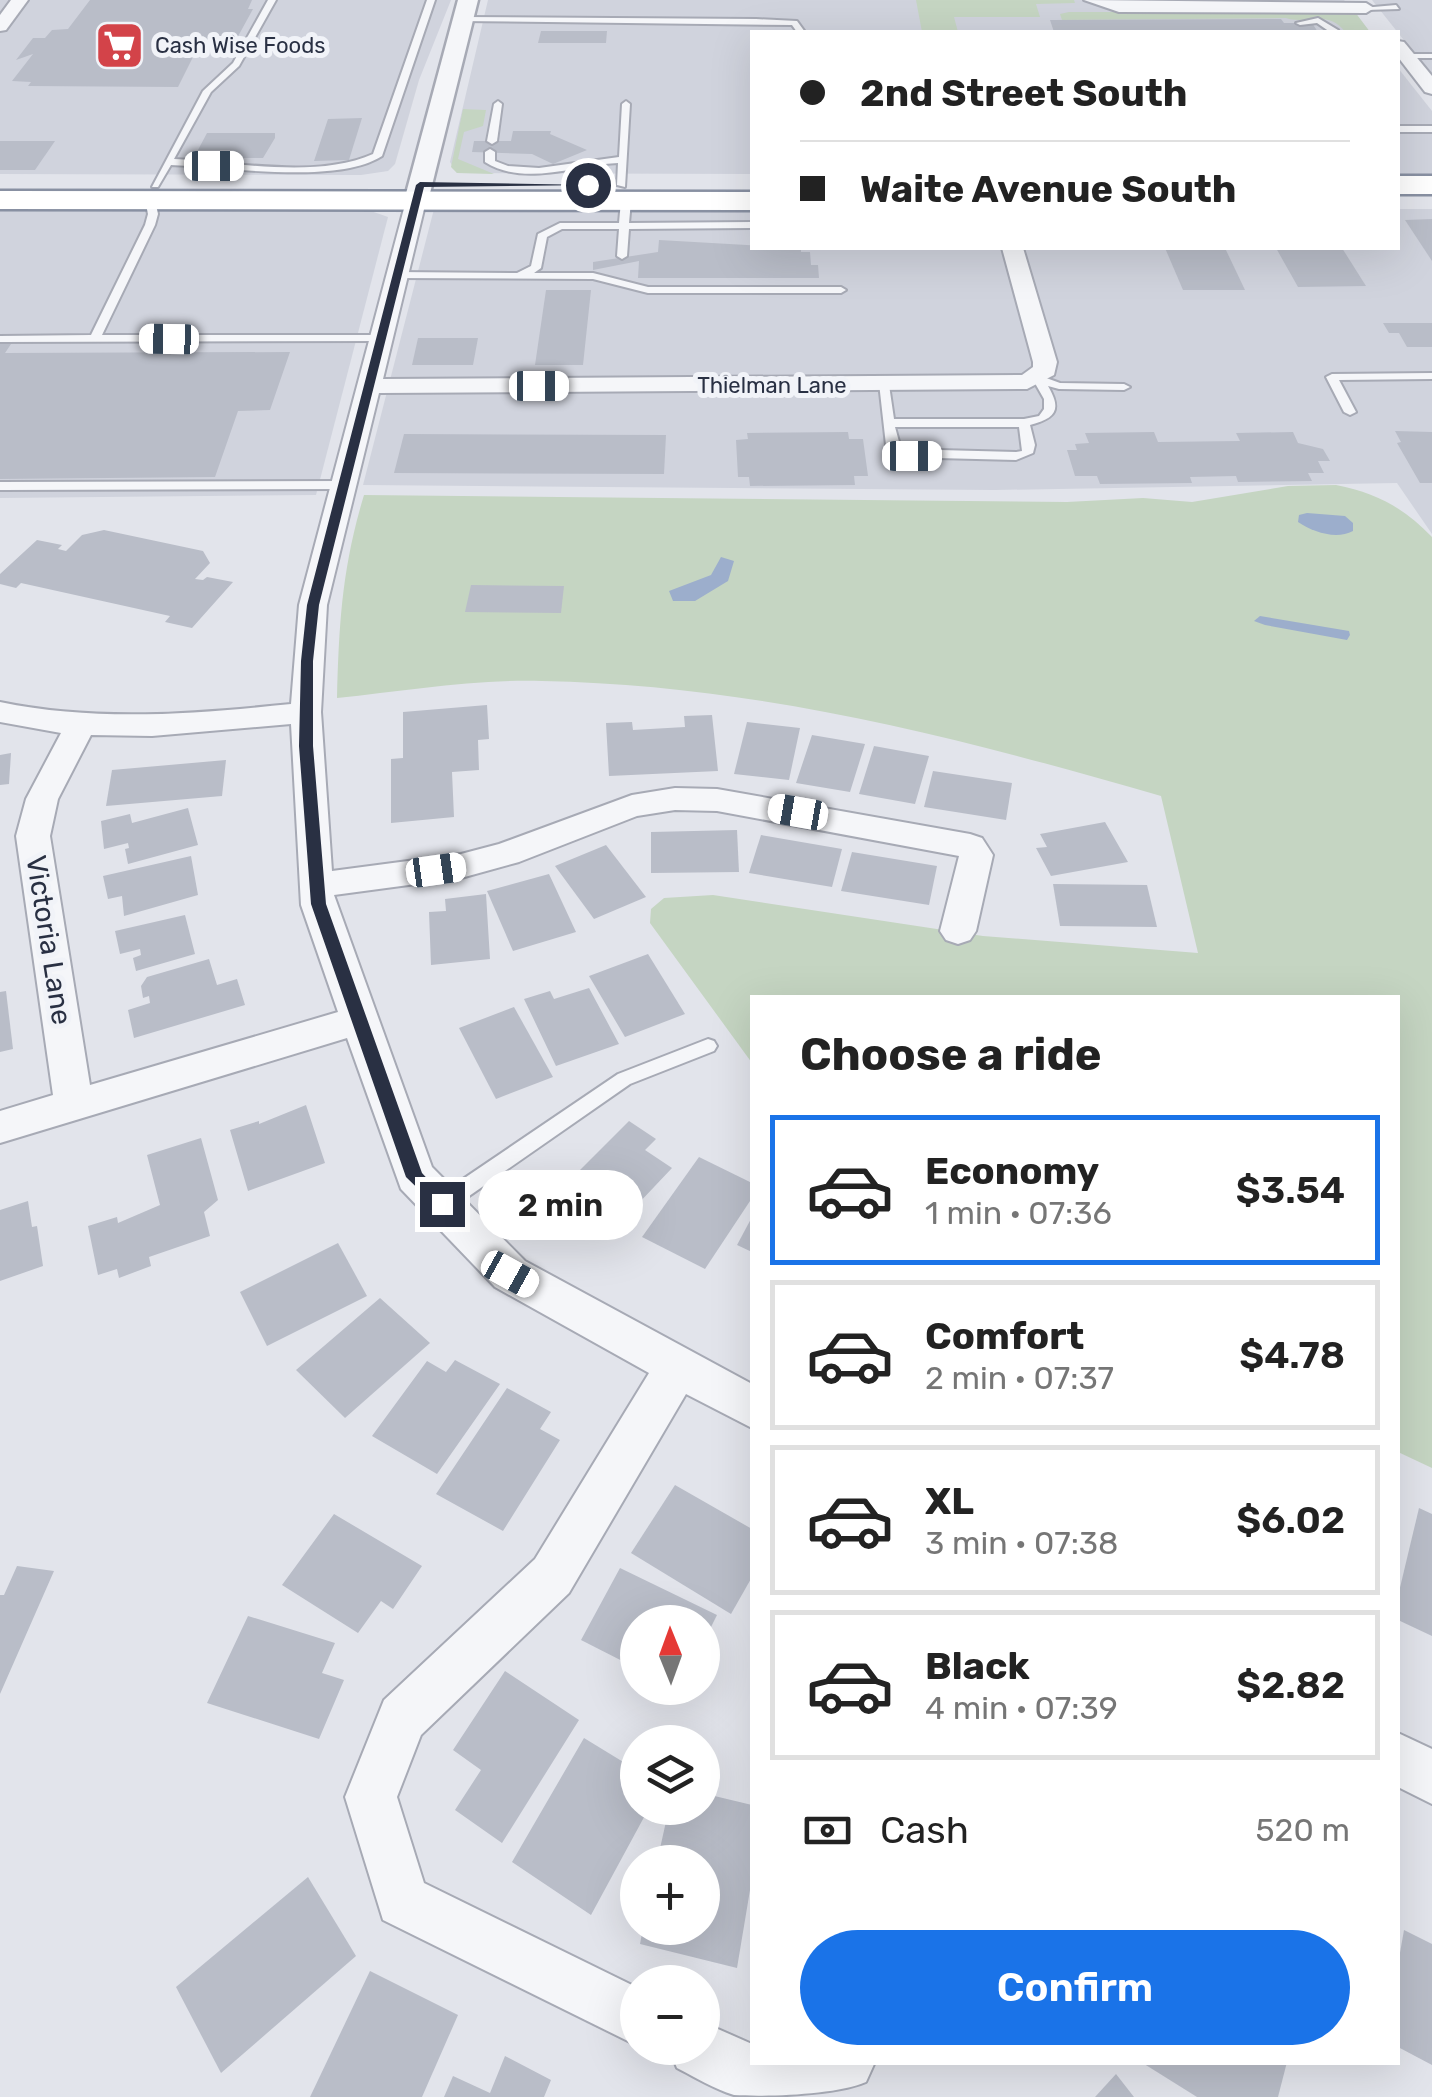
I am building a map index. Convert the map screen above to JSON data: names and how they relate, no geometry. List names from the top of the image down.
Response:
{
  "streets": {
    "street": ["Thielman Lane", "Victoria Lane"]
  },
  "places": {
    "supermarket": ["Cash Wise Foods"]
  },
  "north": "top",
  "page": {
    "banner": ["2nd Street South", "Waite Avenue South"],
    "heading": "Choose a ride",
    "list": [
      {
        "name": "Economy",
        "note": "1 min · 07:36",
        "value": "$3.54"
      },
      {
        "name": "Comfort",
        "note": "2 min · 07:37",
        "value": "$4.78"
      },
      {
        "name": "XL",
        "note": "3 min · 07:38",
        "value": "$6.02"
      },
      {
        "name": "Black",
        "note": "4 min · 07:39",
        "value": "$2.82"
      }
    ],
    "bubble": "2 min",
    "map_buttons": ["+", "−"],
    "pay": ["Cash", "520 m"],
    "buttons": "Confirm"
  }
}
